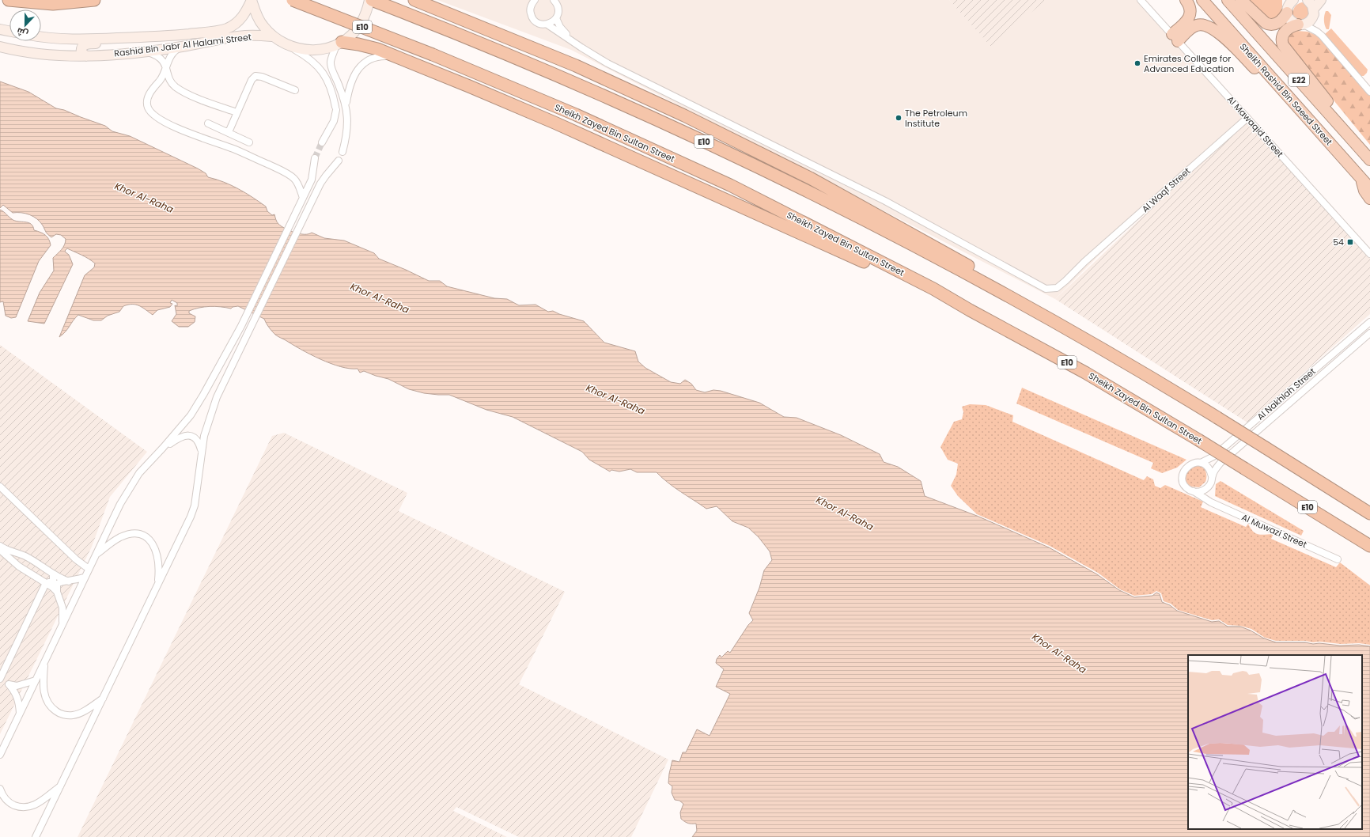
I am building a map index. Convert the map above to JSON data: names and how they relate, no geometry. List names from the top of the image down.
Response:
{
  "streets": {
    "highway": [
      "E10",
      "E22",
      "Sheikh Rashid Bin Saeed Street",
      "Sheikh Zayed Bin Sultan Street"
    ],
    "main road": ["Rashid Bin Jabr Al Halami Street"],
    "street": [
      "Al Mawaqid Street",
      "Al Waqf Street",
      "Al Nakhlah Street",
      "Al Muwazi Street"
    ]
  },
  "crossings": [
    ["Al Mawaqid Street", "Al Waqf Street"],
    ["Al Nakhlah Street", "Al Muwazi Street"]
  ],
  "water": ["Khor Al-Raha"],
  "places": {
    "other": ["Emirates College for Advanced Education", "The Petroleum Institute"],
    "transit": ["54"]
  },
  "north": "bottom"
}
